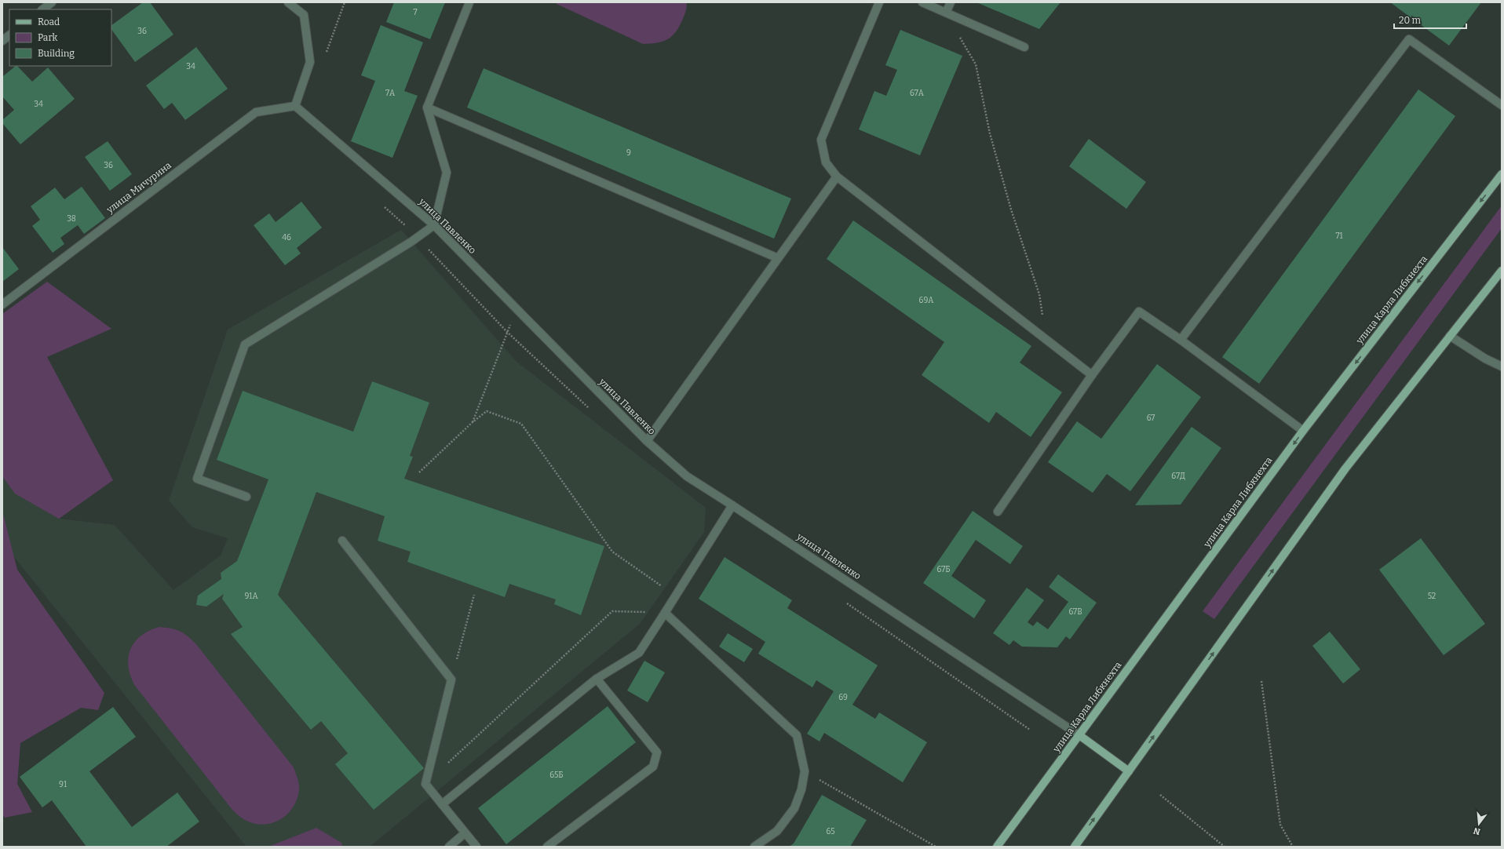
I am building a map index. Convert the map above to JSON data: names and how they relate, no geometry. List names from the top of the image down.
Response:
{
  "streets": {
    "main road": ["улица Карла Либкнехта"],
    "street": ["улица Мичурина", "улица Павленко"]
  },
  "crossings": [
    ["улица Мичурина", "улица Павленко"],
    ["улица Павленко", "улица Карла Либкнехта"]
  ],
  "house_numbers": [
    "7",
    "36",
    "34",
    "7А",
    "67А",
    "34",
    "9",
    "36",
    "38",
    "71",
    "46",
    "69А",
    "67",
    "67Д",
    "67Б",
    "91А",
    "52",
    "67В",
    "69",
    "65Б",
    "91",
    "65"
  ],
  "legend": ["Road", "Park", "Building"],
  "scale_bar": "20 m",
  "north": "bottom"
}
